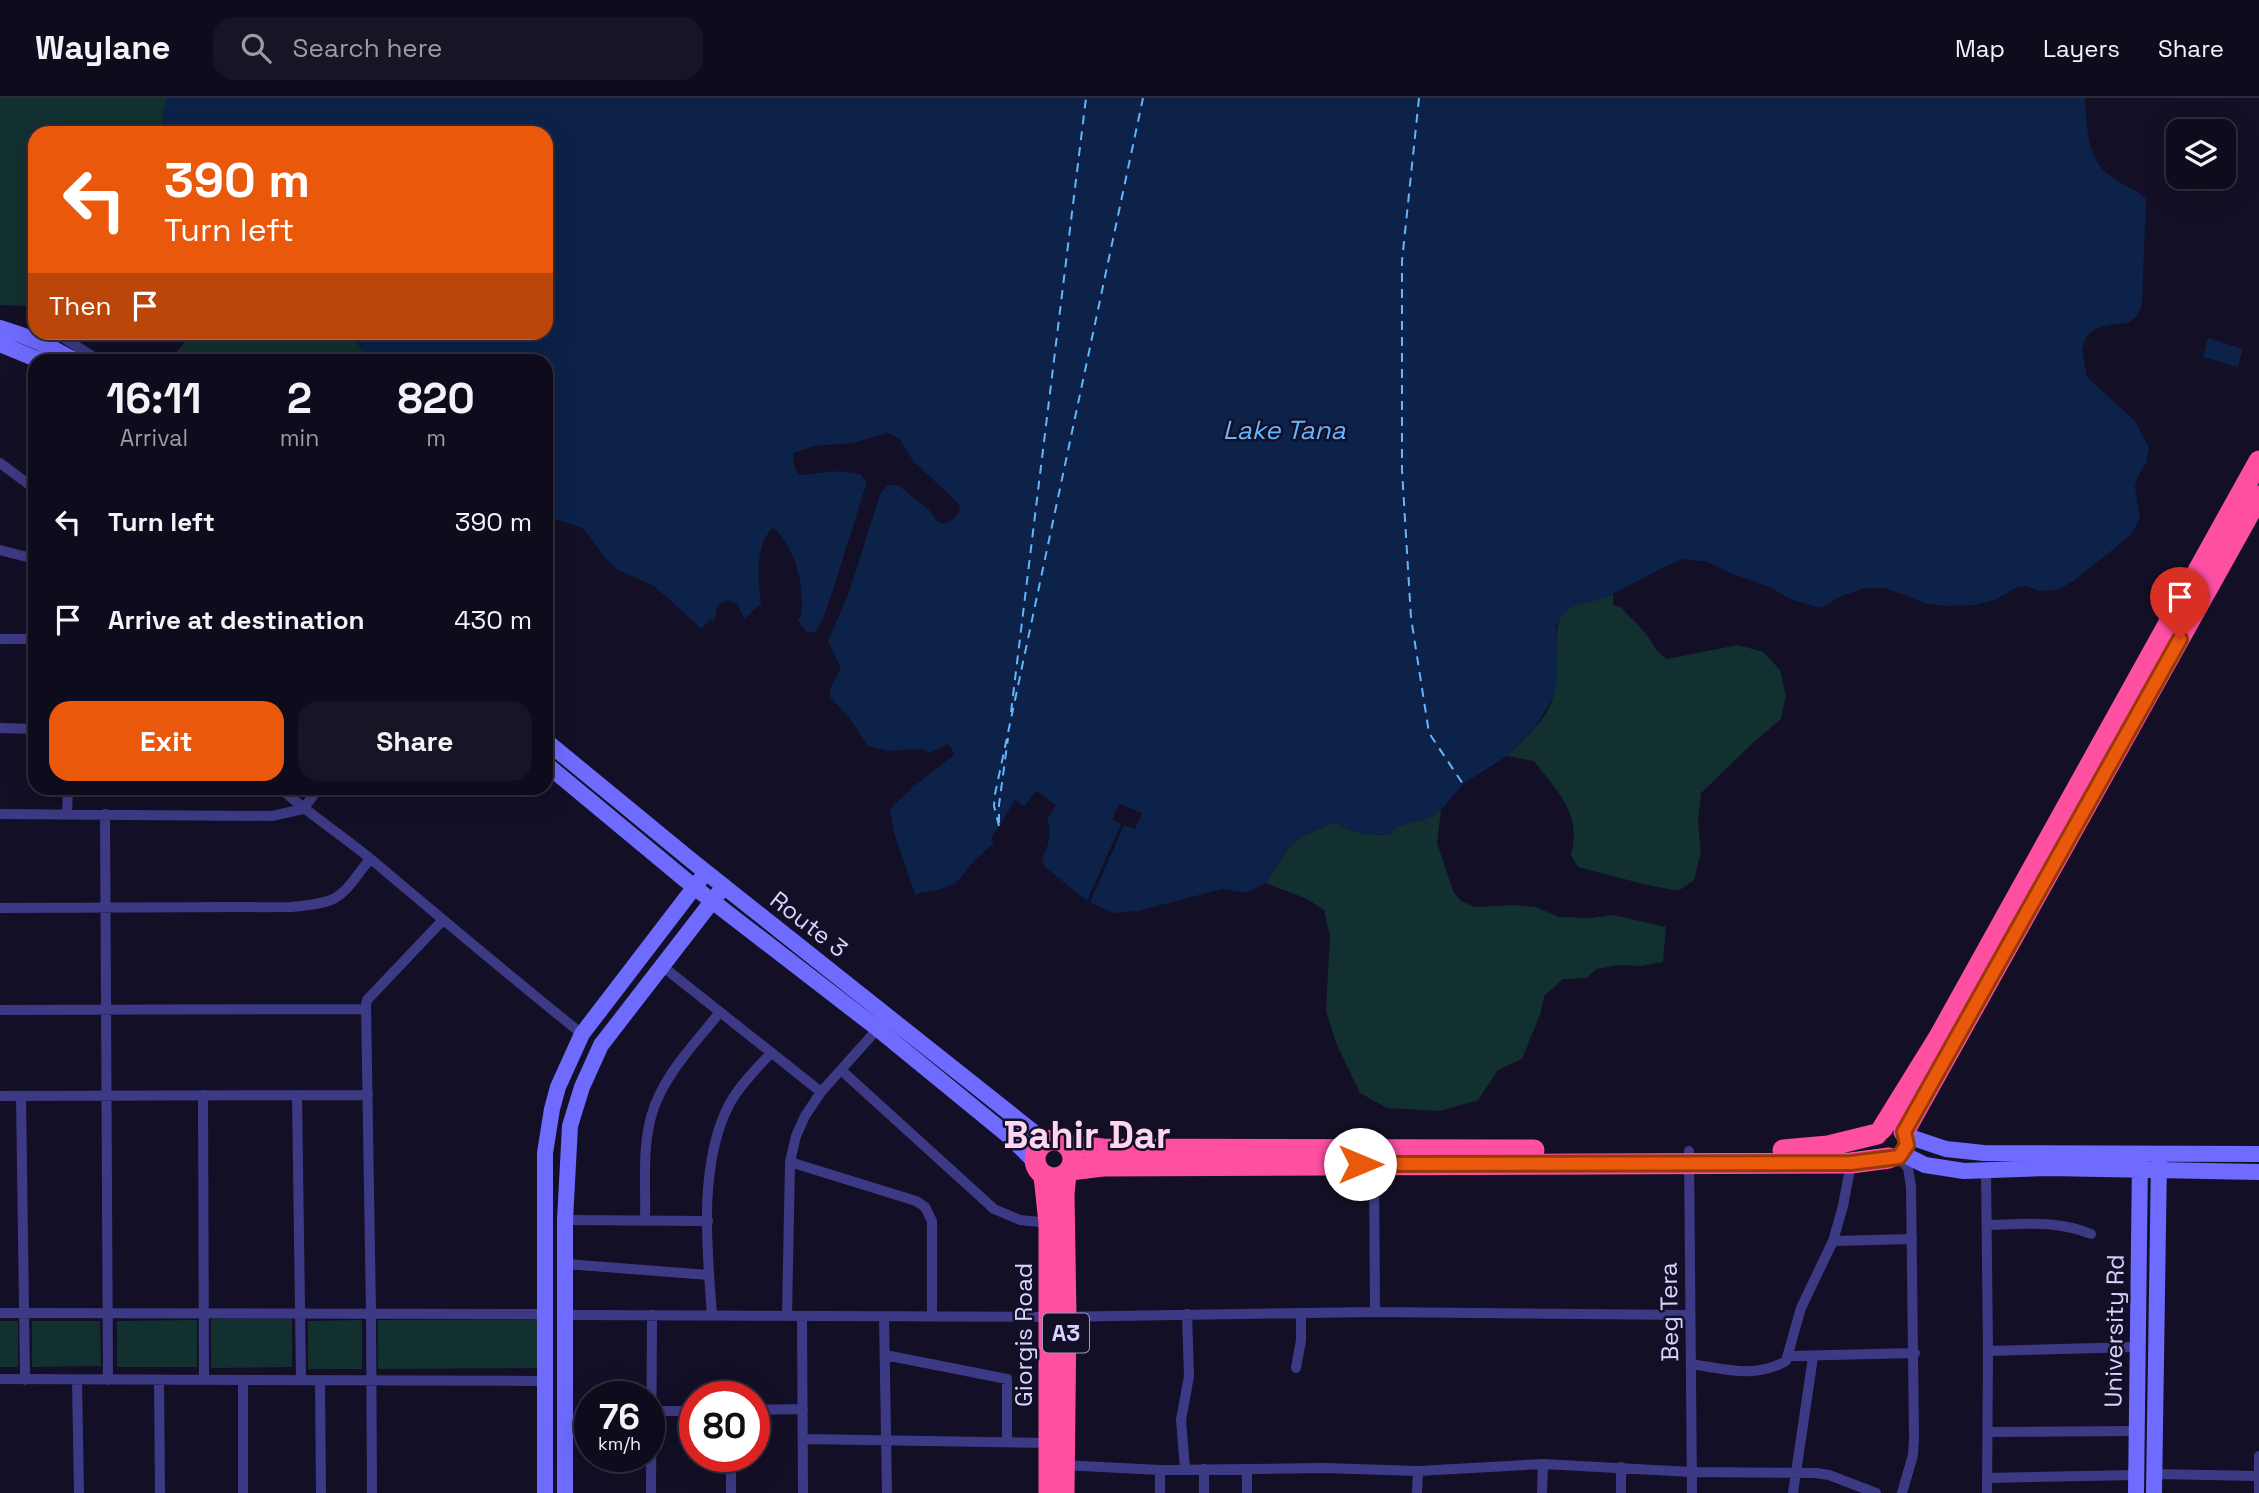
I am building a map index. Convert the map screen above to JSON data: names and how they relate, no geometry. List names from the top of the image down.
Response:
{
  "streets": {
    "highway": ["A3", "Giorgis Road"],
    "street": ["Route 3", "Beg Tera", "University Rd"]
  },
  "crossings": [
    ["Route 3", "A3"],
    ["Route 3", "Giorgis Road"],
    ["A3", "Giorgis Road"]
  ],
  "districts": ["Bahir Dar"],
  "water": ["Lake Tana"],
  "page": {
    "header": "Waylane",
    "search": "Search here",
    "nav": ["Map", "Layers", "Share"],
    "turn": ["390 m", "Turn left"],
    "then": "Then",
    "eta": [
      "16:11",
      "Arrival",
      "2",
      "min",
      "820",
      "m"
    ],
    "list": [
      {
        "name": "Turn left",
        "value": "390 m"
      },
      {
        "name": "Arrive at destination",
        "value": "430 m"
      }
    ],
    "buttons": ["Exit", "Share"],
    "speed": "76 km/h",
    "limit": "80"
  }
}
